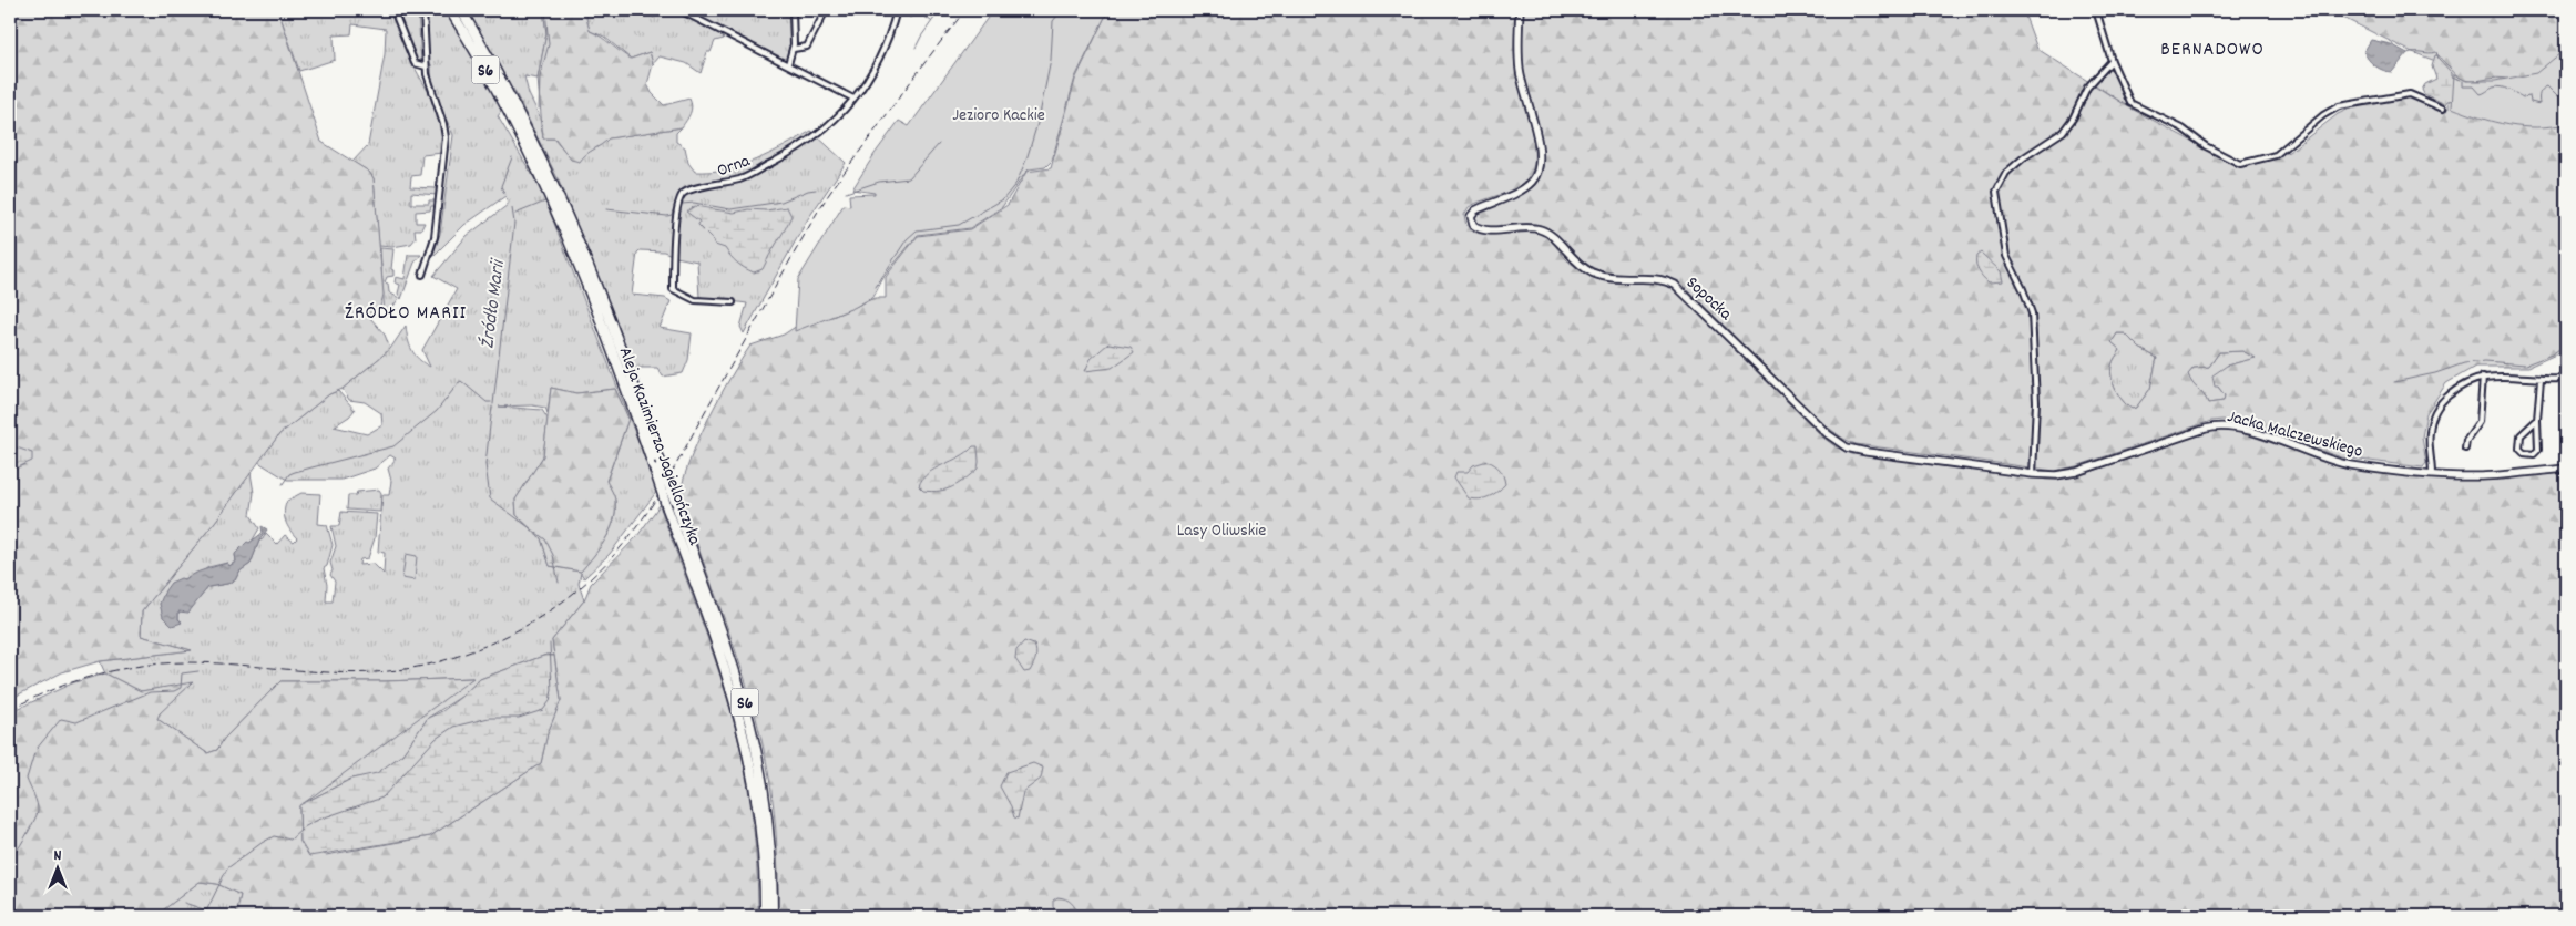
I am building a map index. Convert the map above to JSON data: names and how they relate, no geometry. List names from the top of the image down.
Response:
{
  "streets": {
    "highway": ["S6", "Aleja Kazimierza Jagiellończyka"],
    "main road": ["Sopocka", "Jacka Malczewskiego"],
    "street": ["Orna"]
  },
  "crossings": [
    ["Sopocka", "Jacka Malczewskiego"]
  ],
  "districts": ["BERNADOWO", "ŹRÓDŁO MARII"],
  "water": ["Źródło Marii"],
  "parks": ["Jezioro Kackie", "Lasy Oliwskie"],
  "north": "top"
}
